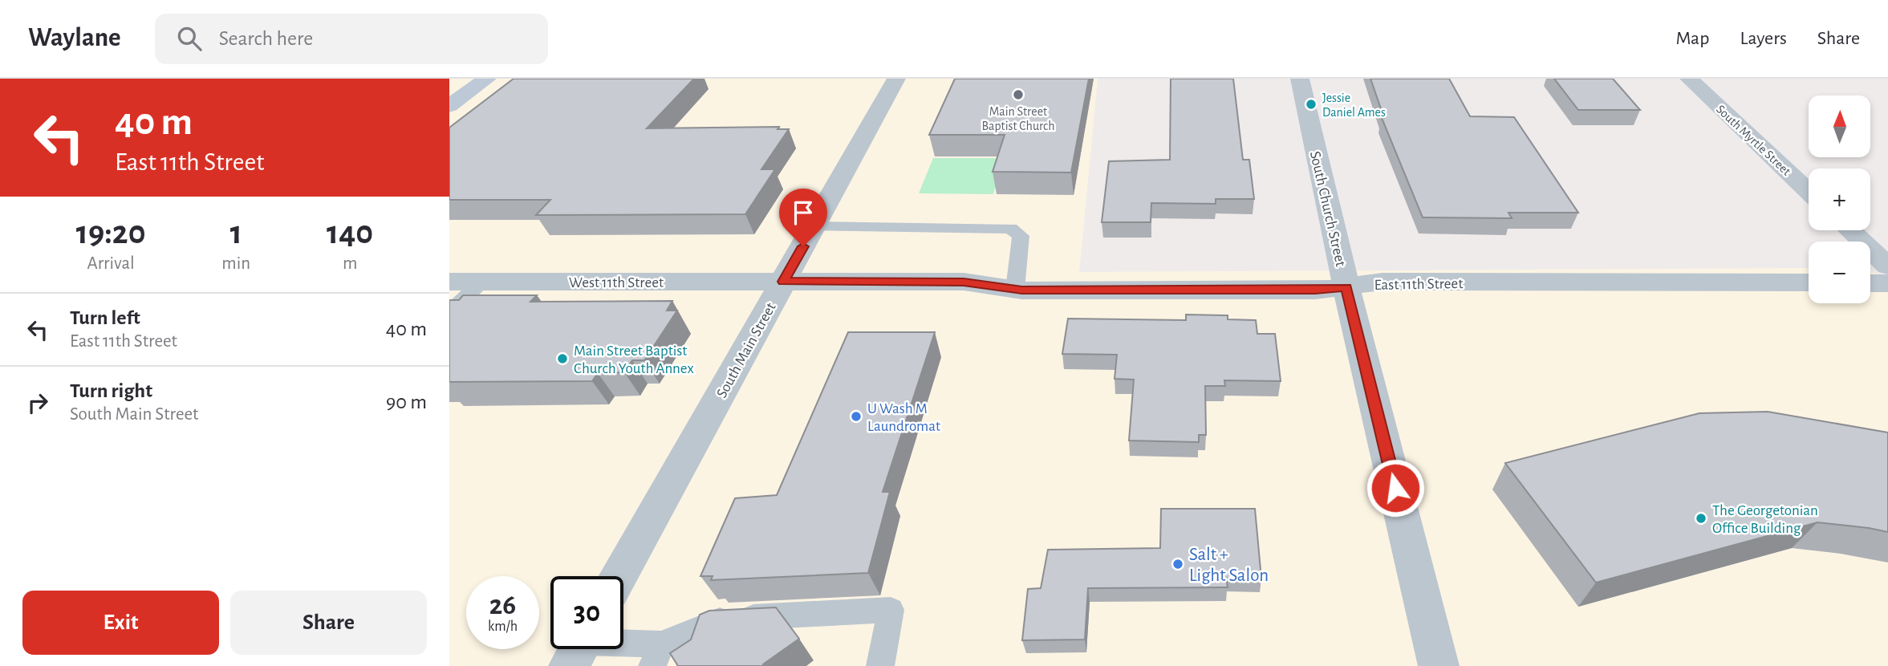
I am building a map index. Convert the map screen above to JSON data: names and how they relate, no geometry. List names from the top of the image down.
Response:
{
  "streets": {
    "street": [
      "South Myrtle Street",
      "South Church Street",
      "West 11th Street",
      "East 11th Street",
      "South Main Street"
    ]
  },
  "crossings": [
    ["South Church Street", "East 11th Street"],
    ["West 11th Street", "East 11th Street"],
    ["West 11th Street", "South Main Street"],
    ["East 11th Street", "South Main Street"]
  ],
  "places": [
    "Main Street Baptist Church",
    "Jessie Daniel Ames",
    "Main Street Baptist Church Youth Annex",
    "U Wash M Laundromat",
    "The Georgetonian Office Building",
    "Salt + Light Salon"
  ],
  "north": "top",
  "page": {
    "header": "Waylane",
    "search": "Search here",
    "nav": ["Map", "Layers", "Share"],
    "turn": ["40 m", "East 11th Street"],
    "map_buttons": ["+", "−"],
    "eta": [
      "19:20",
      "Arrival",
      "1",
      "min",
      "140",
      "m"
    ],
    "list": [
      {
        "name": "Turn left",
        "note": "East 11th Street",
        "value": "40 m"
      },
      {
        "name": "Turn right",
        "note": "South Main Street",
        "value": "90 m"
      }
    ],
    "speed": "26 km/h",
    "limit": "30",
    "buttons": ["Exit", "Share"]
  }
}
